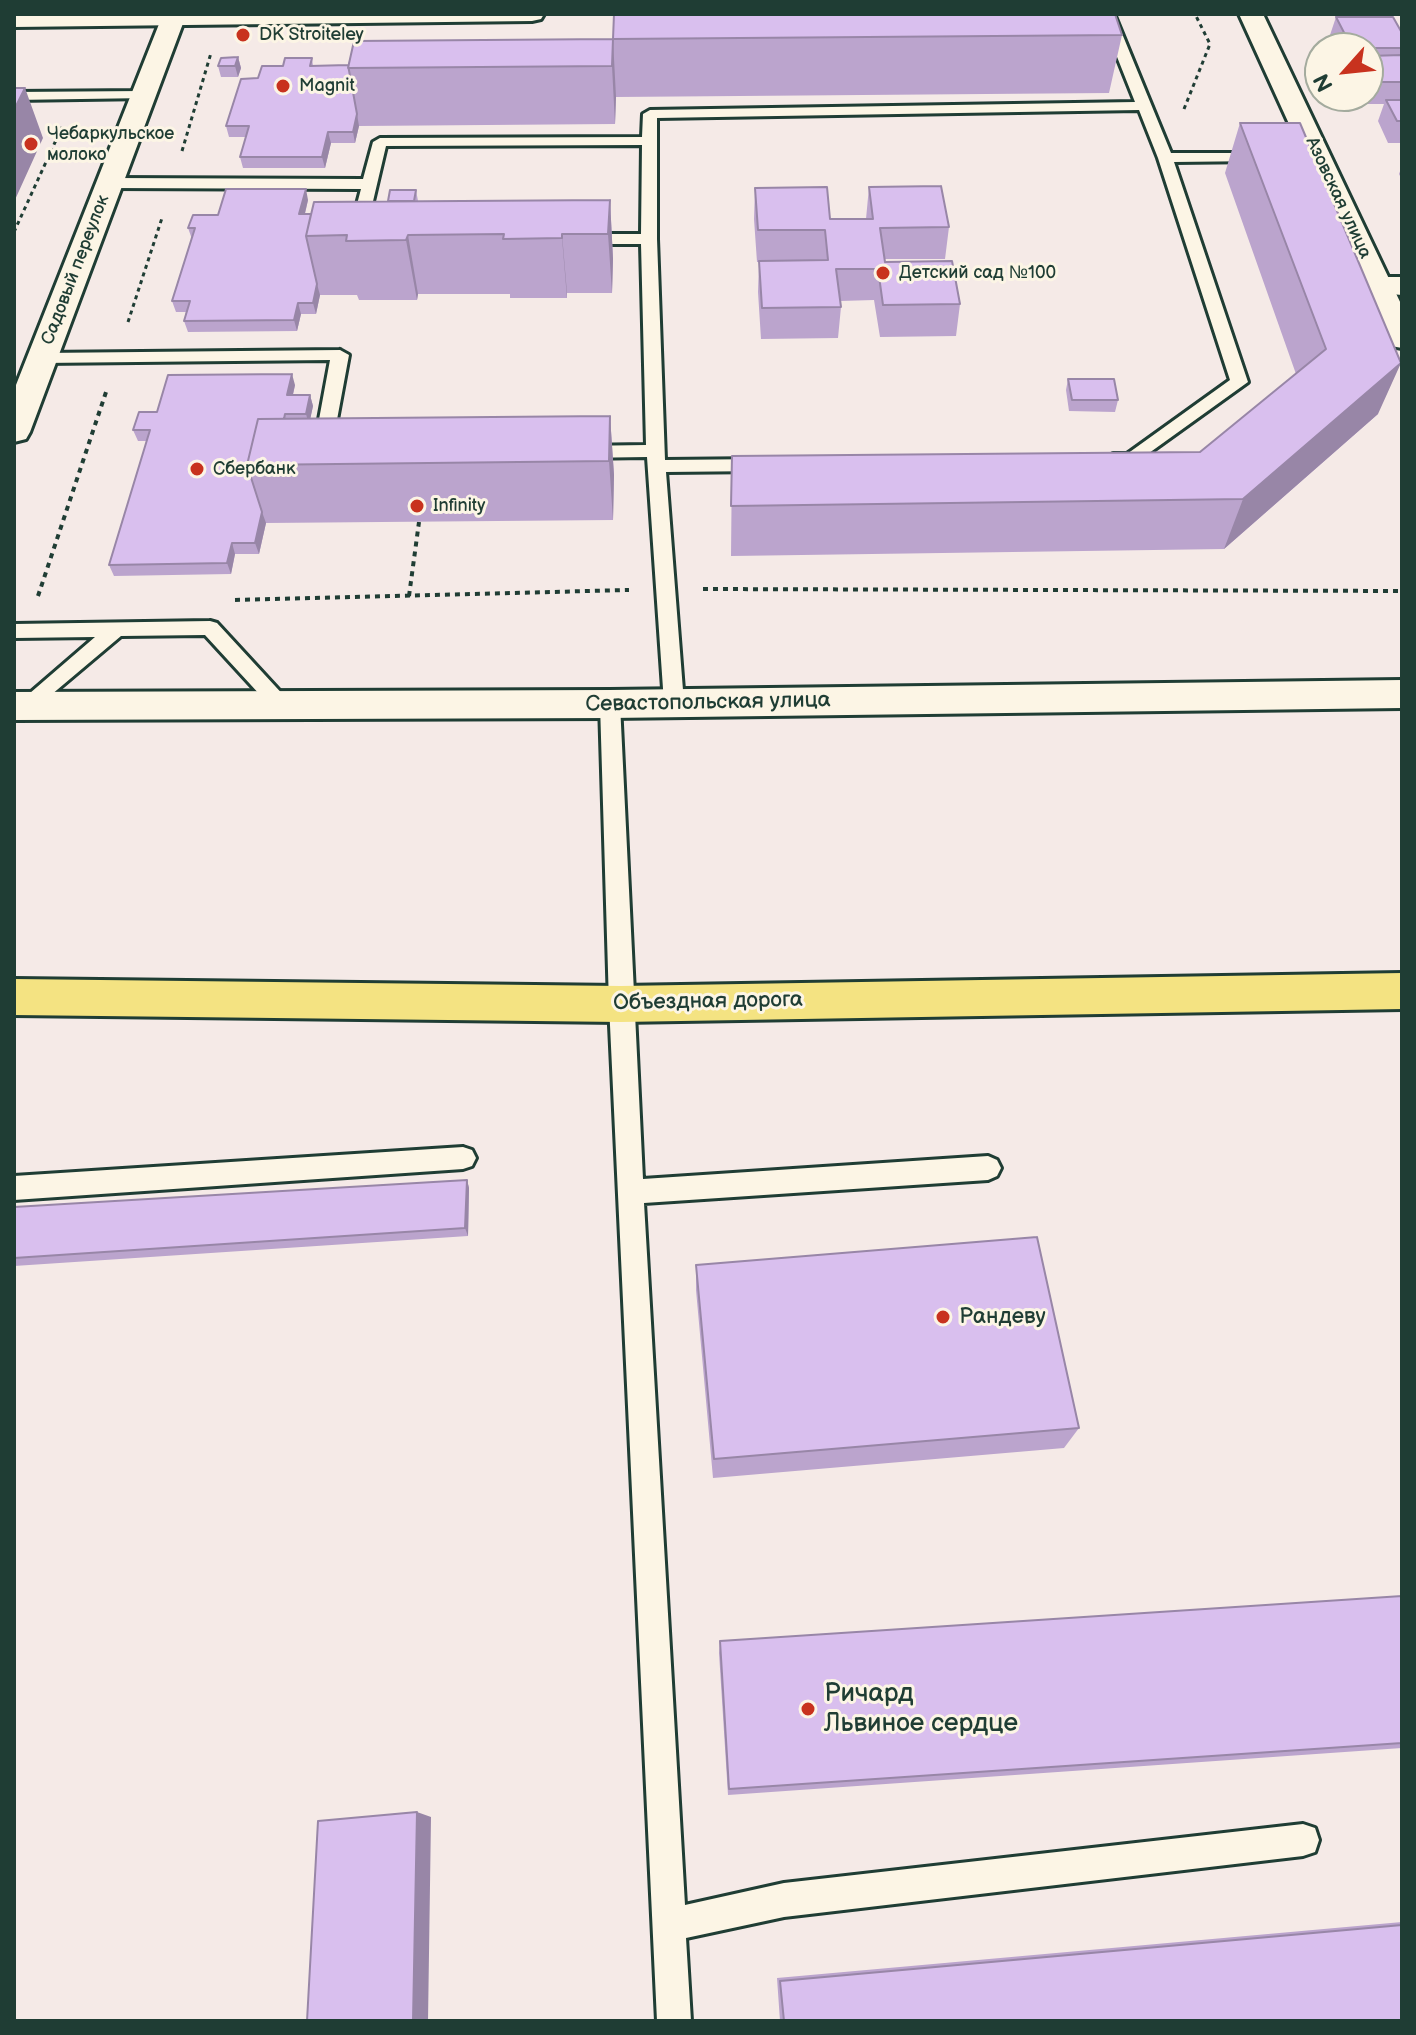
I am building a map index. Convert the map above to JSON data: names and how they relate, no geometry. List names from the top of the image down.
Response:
{
  "streets": {
    "main road": ["Объездная дорога"],
    "street": ["Азовская улица", "Садовый переулок", "Севастопольская улица"]
  },
  "places": [
    "DK Stroiteley",
    "Magnit",
    "Чебаркульское молоко",
    "Детский сад №100",
    "Сбербанк",
    "Infinity",
    "Рандеву",
    "Ричард Львиное сердце"
  ],
  "north": "bottom left"
}
